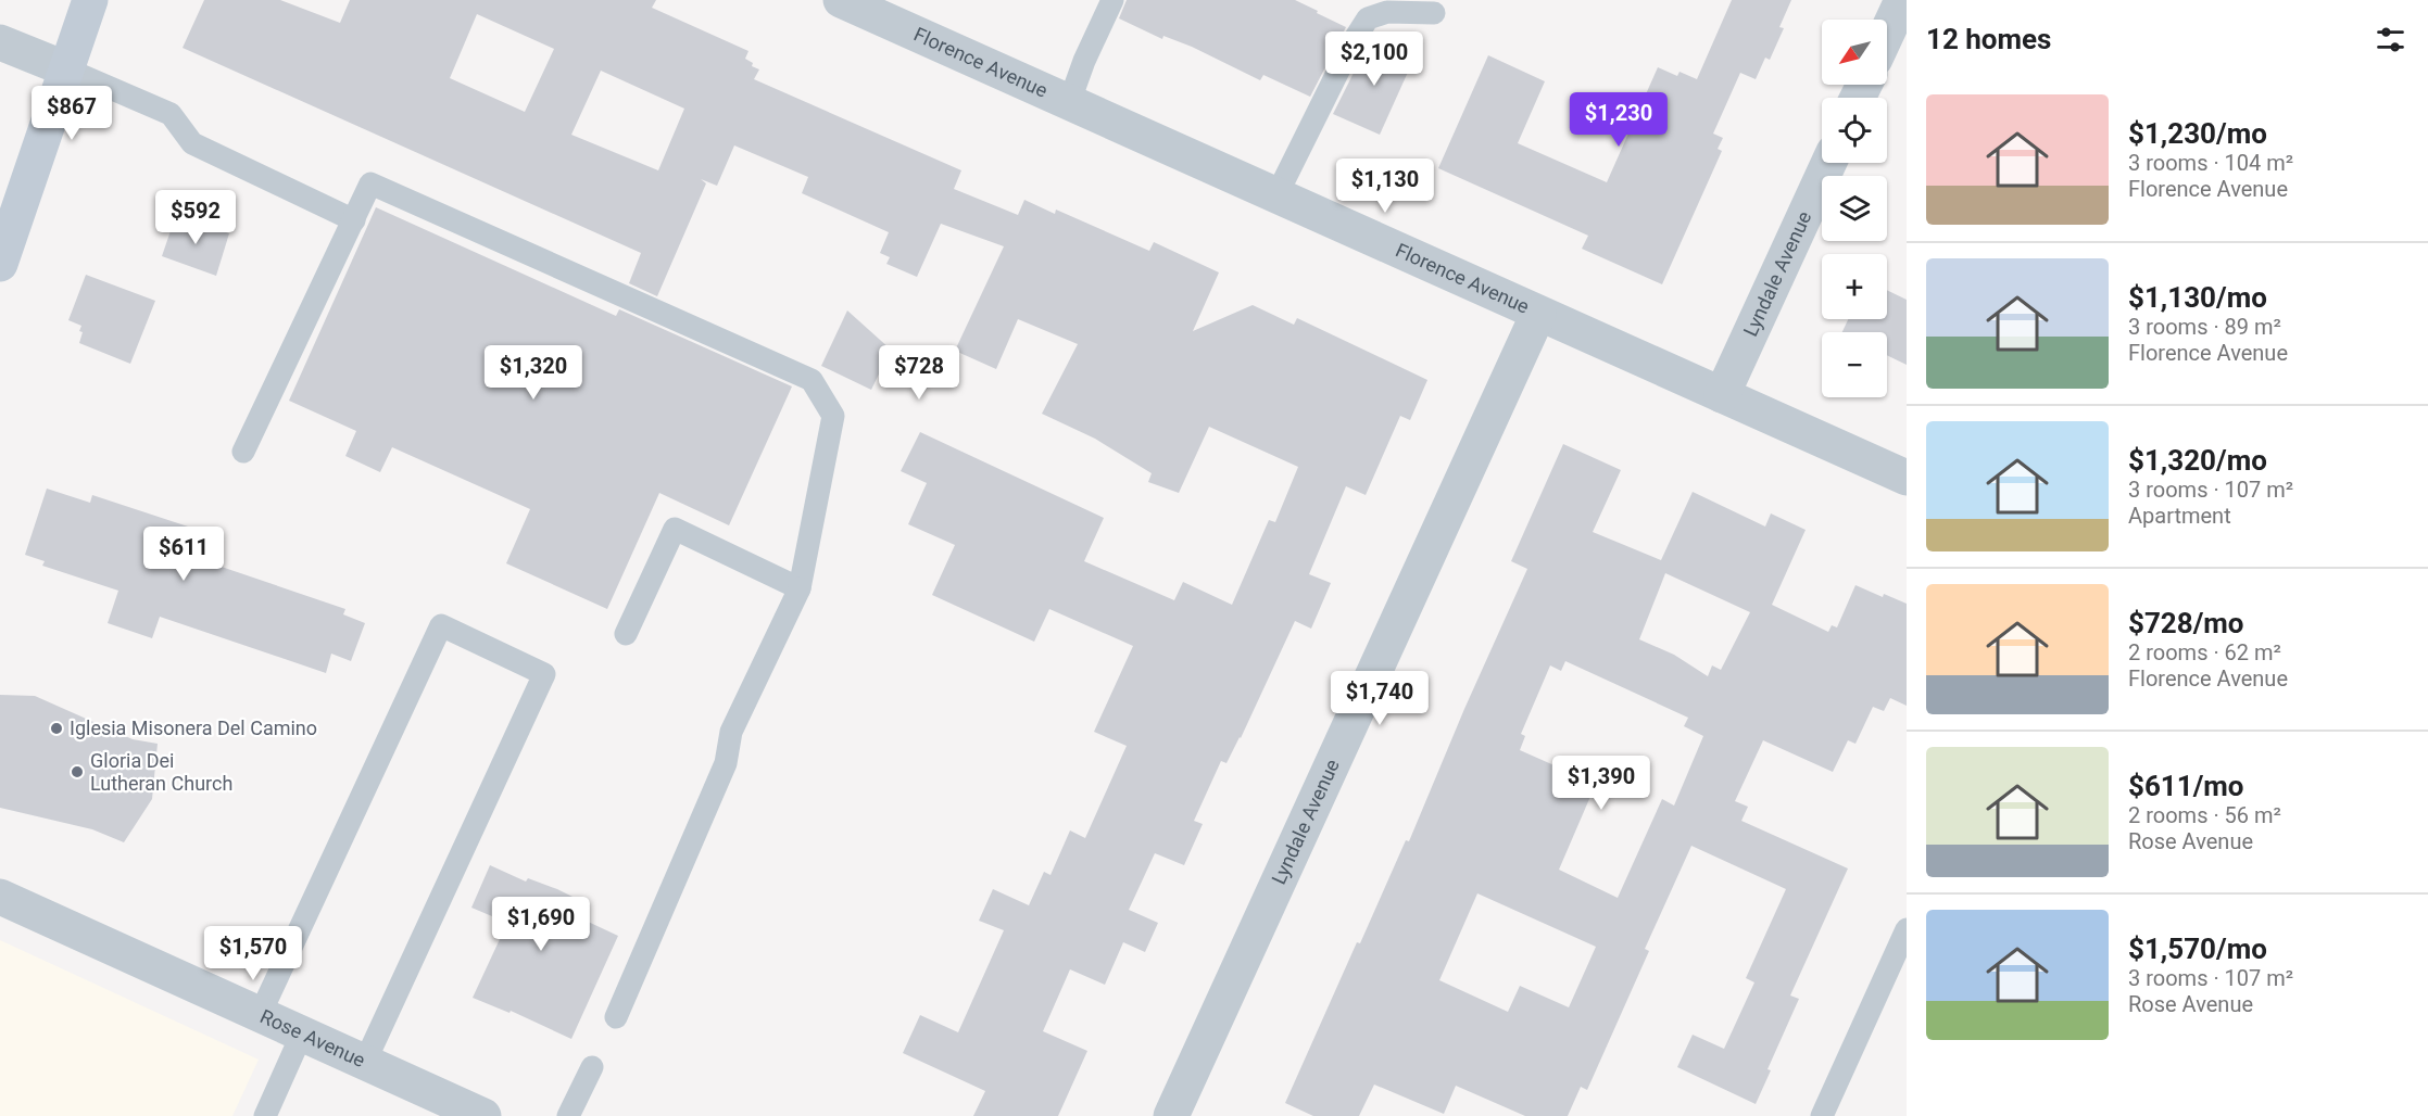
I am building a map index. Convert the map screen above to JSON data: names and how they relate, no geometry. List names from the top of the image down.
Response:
{
  "streets": {
    "street": ["Florence Avenue", "Lyndale Avenue", "Rose Avenue"]
  },
  "crossings": [
    ["Florence Avenue", "Lyndale Avenue"]
  ],
  "places": ["Iglesia Misonera Del Camino", "Gloria Dei Lutheran Church"],
  "north": "bottom left",
  "page": {
    "heading": "12 homes",
    "map_buttons": ["+", "−"],
    "price": [
      "$2,100",
      "$867",
      "$1,230",
      "$1,130",
      "$592",
      "$1,320",
      "$728",
      "$611",
      "$1,740",
      "$1,390",
      "$1,690",
      "$1,570"
    ],
    "list": [
      {
        "name": "$1,230/mo",
        "note": "3 rooms · 104 m² · Florence Avenue"
      },
      {
        "name": "$1,130/mo",
        "note": "3 rooms · 89 m² · Florence Avenue"
      },
      {
        "name": "$1,320/mo",
        "note": "3 rooms · 107 m² · Apartment"
      },
      {
        "name": "$728/mo",
        "note": "2 rooms · 62 m² · Florence Avenue"
      },
      {
        "name": "$611/mo",
        "note": "2 rooms · 56 m² · Rose Avenue"
      },
      {
        "name": "$1,570/mo",
        "note": "3 rooms · 107 m² · Rose Avenue"
      }
    ]
  }
}
